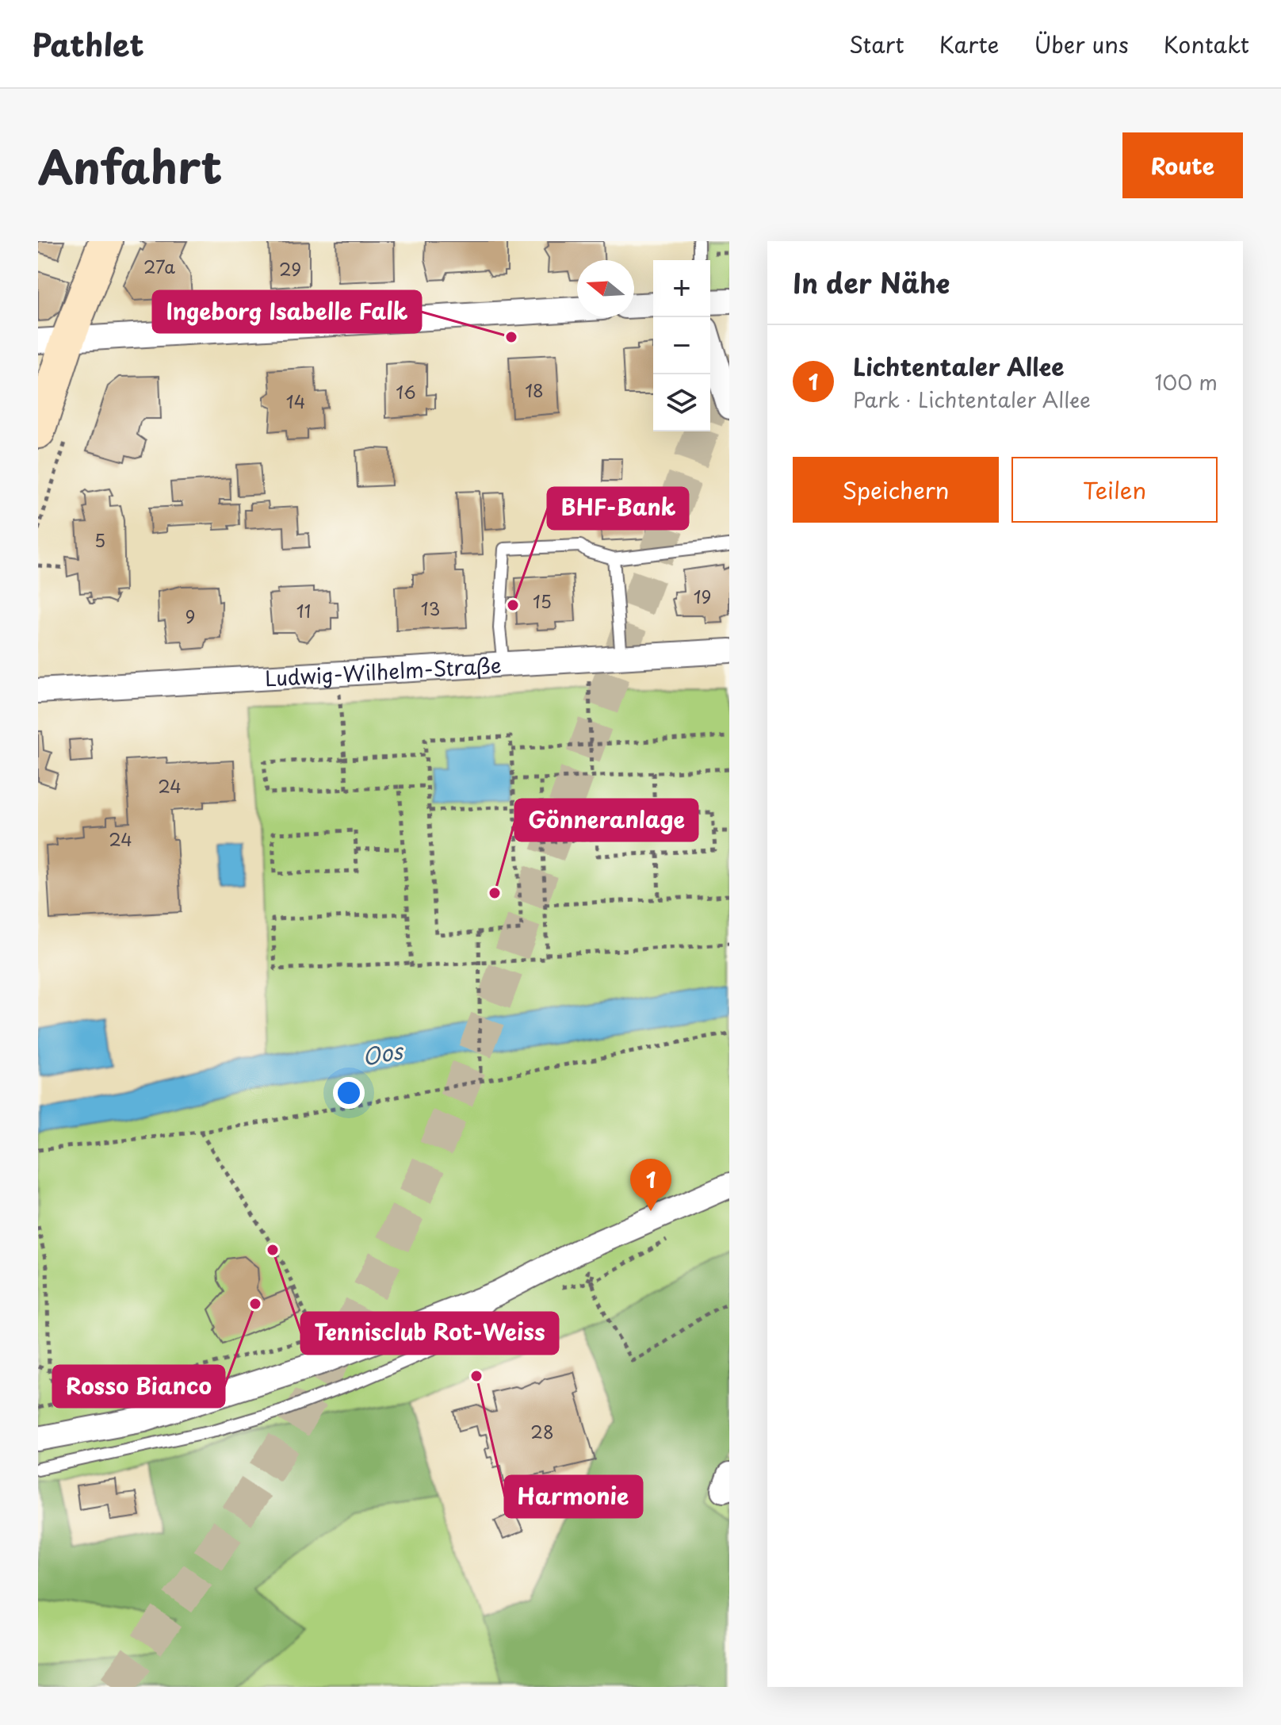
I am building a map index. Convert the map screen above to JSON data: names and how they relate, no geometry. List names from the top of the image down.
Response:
{
  "streets": {
    "street": ["Ludwig-Wilhelm-Straße"]
  },
  "water": ["Oos"],
  "places": [
    "Ingeborg Isabelle Falk",
    "BHF-Bank",
    "Gönneranlage",
    "Tennisclub Rot-Weiss",
    "Rosso Bianco",
    "Harmonie"
  ],
  "house_numbers": [
    "27a",
    "29",
    "18",
    "16",
    "14",
    "5",
    "19",
    "15",
    "13",
    "11",
    "9",
    "24",
    "24",
    "28"
  ],
  "north": "left",
  "page": {
    "header": "Pathlet",
    "nav": [
      "Start",
      "Karte",
      "Über uns",
      "Kontakt"
    ],
    "title": "Anfahrt",
    "buttons": [
      "Route",
      ["Speichern", "Teilen"]
    ],
    "heading": "In der Nähe",
    "map_buttons": ["+", "−"],
    "list": [
      {
        "mark": "1",
        "name": "Lichtentaler Allee",
        "note": "Park · Lichtentaler Allee",
        "value": "100 m"
      }
    ],
    "pins": "1"
  }
}
